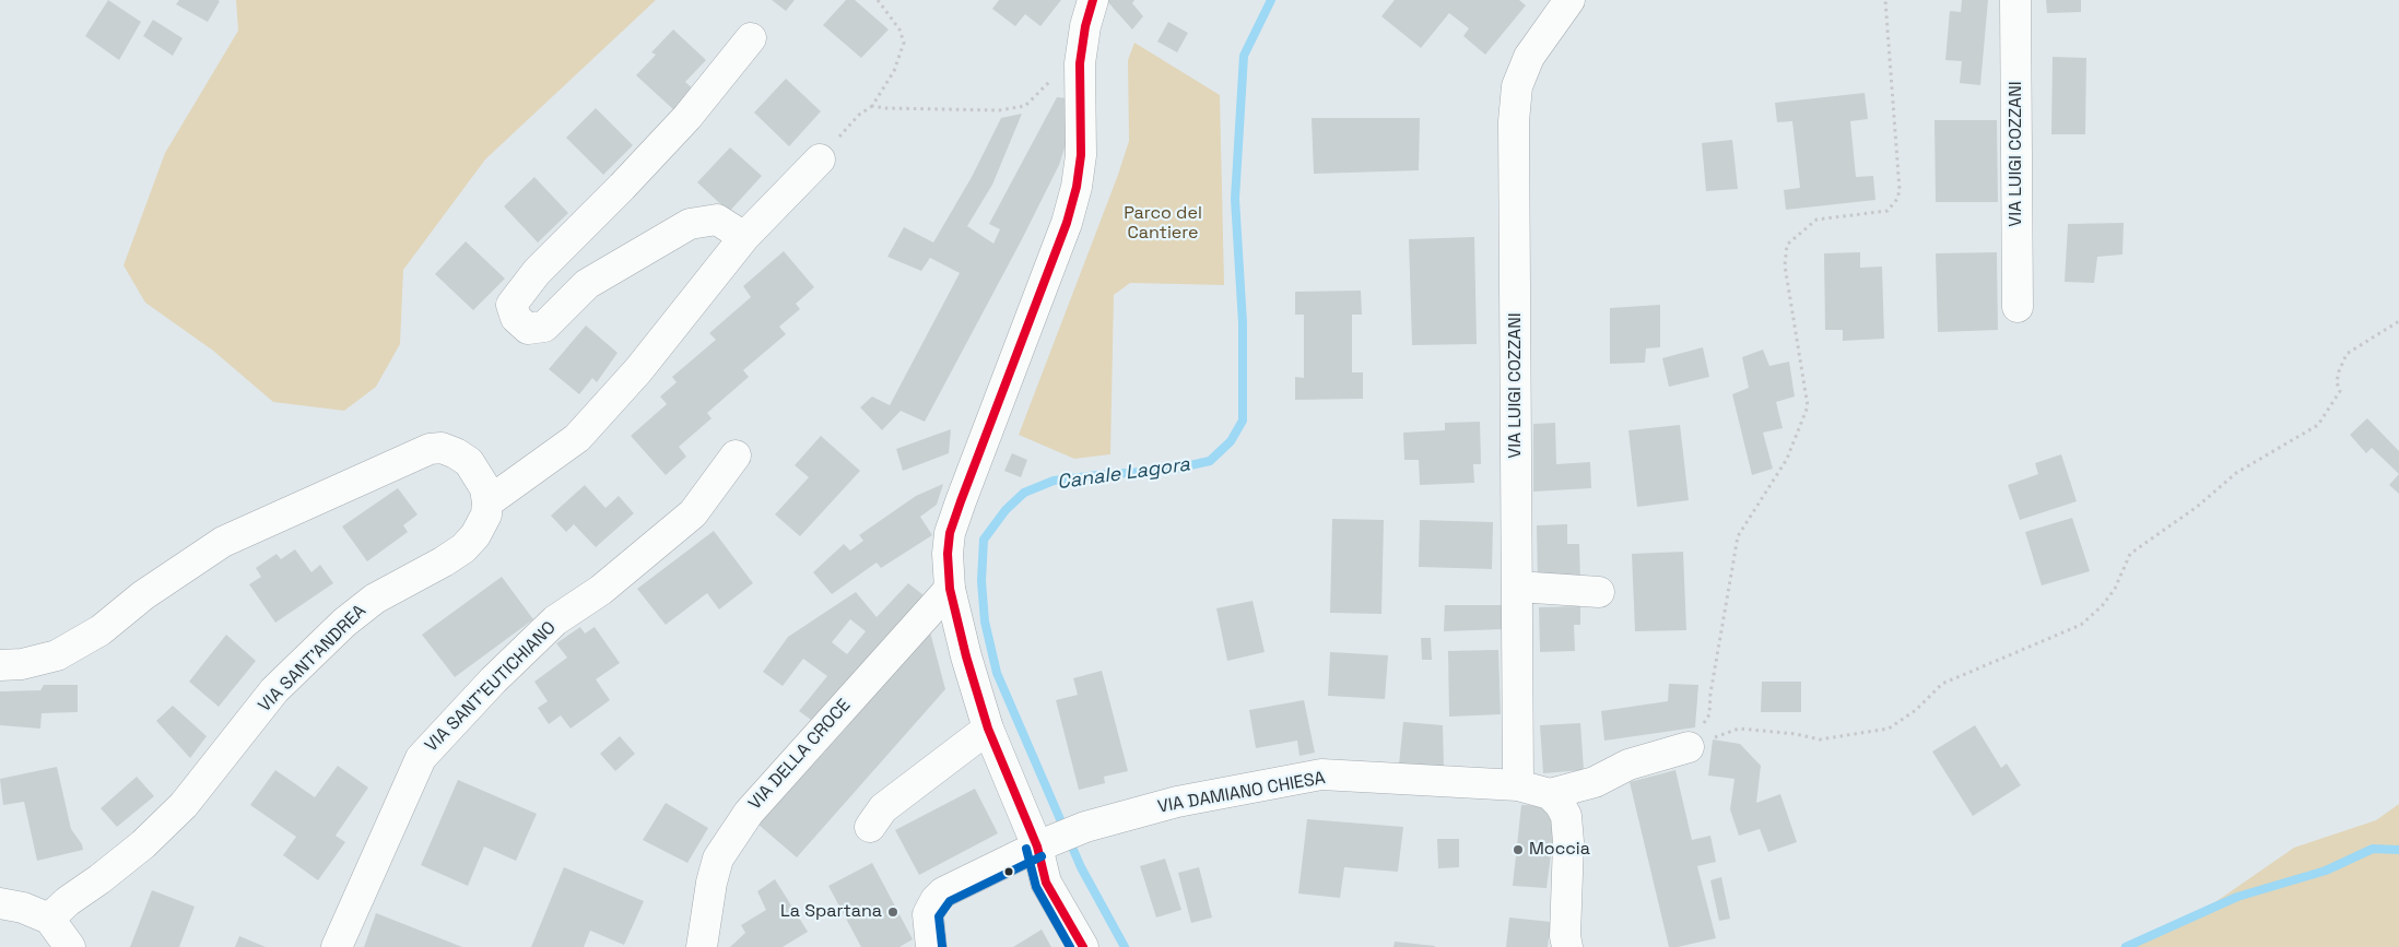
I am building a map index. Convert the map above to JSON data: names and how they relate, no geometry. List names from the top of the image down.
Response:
{
  "streets": {
    "street": [
      "VIA LUIGI COZZANI",
      "VIA SANT'ANDREA",
      "VIA SANT'EUTICHIANO",
      "VIA DELLA CROCE",
      "VIA DAMIANO CHIESA"
    ]
  },
  "crossings": [
    ["VIA LUIGI COZZANI", "VIA DAMIANO CHIESA"]
  ],
  "water": ["Canale Lagora"],
  "parks": ["Parco del Cantiere"],
  "places": ["Moccia", "La Spartana"]
}
